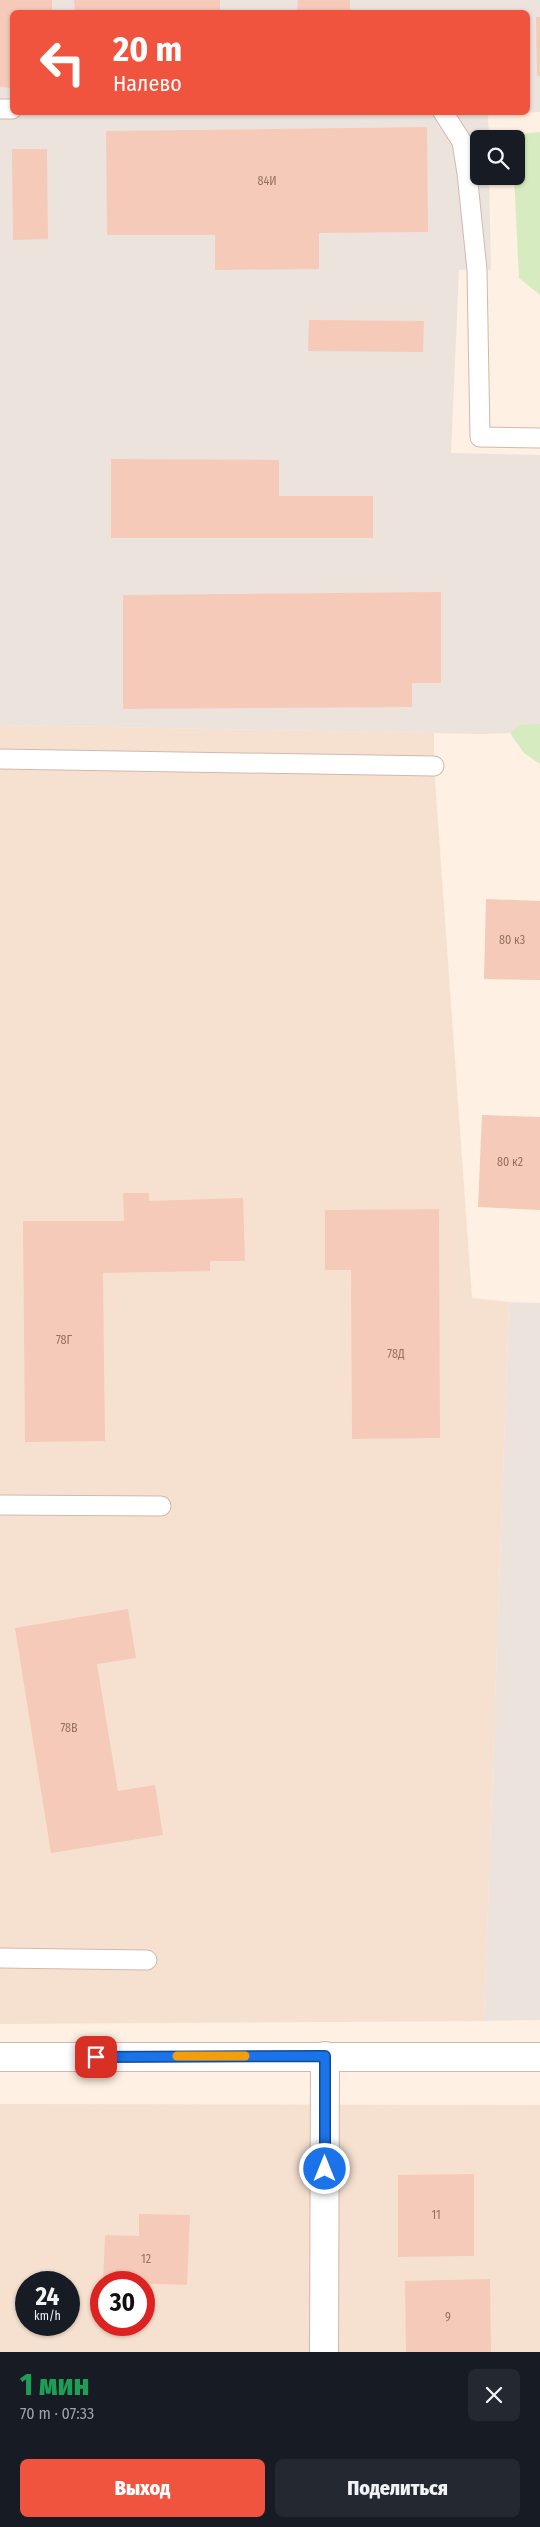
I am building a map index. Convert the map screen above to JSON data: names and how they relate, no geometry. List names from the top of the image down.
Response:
{
  "house_numbers": [
    "84И",
    "80 к3",
    "80 к2",
    "78Г",
    "78Д",
    "78В",
    "11",
    "12",
    "9"
  ],
  "page": {
    "turn": ["20 m", "Налево"],
    "speed": "24 km/h",
    "limit": "30",
    "heading": ["1 мин", "70 m · 07:33"],
    "buttons": ["Выход", "Поделиться"]
  }
}
